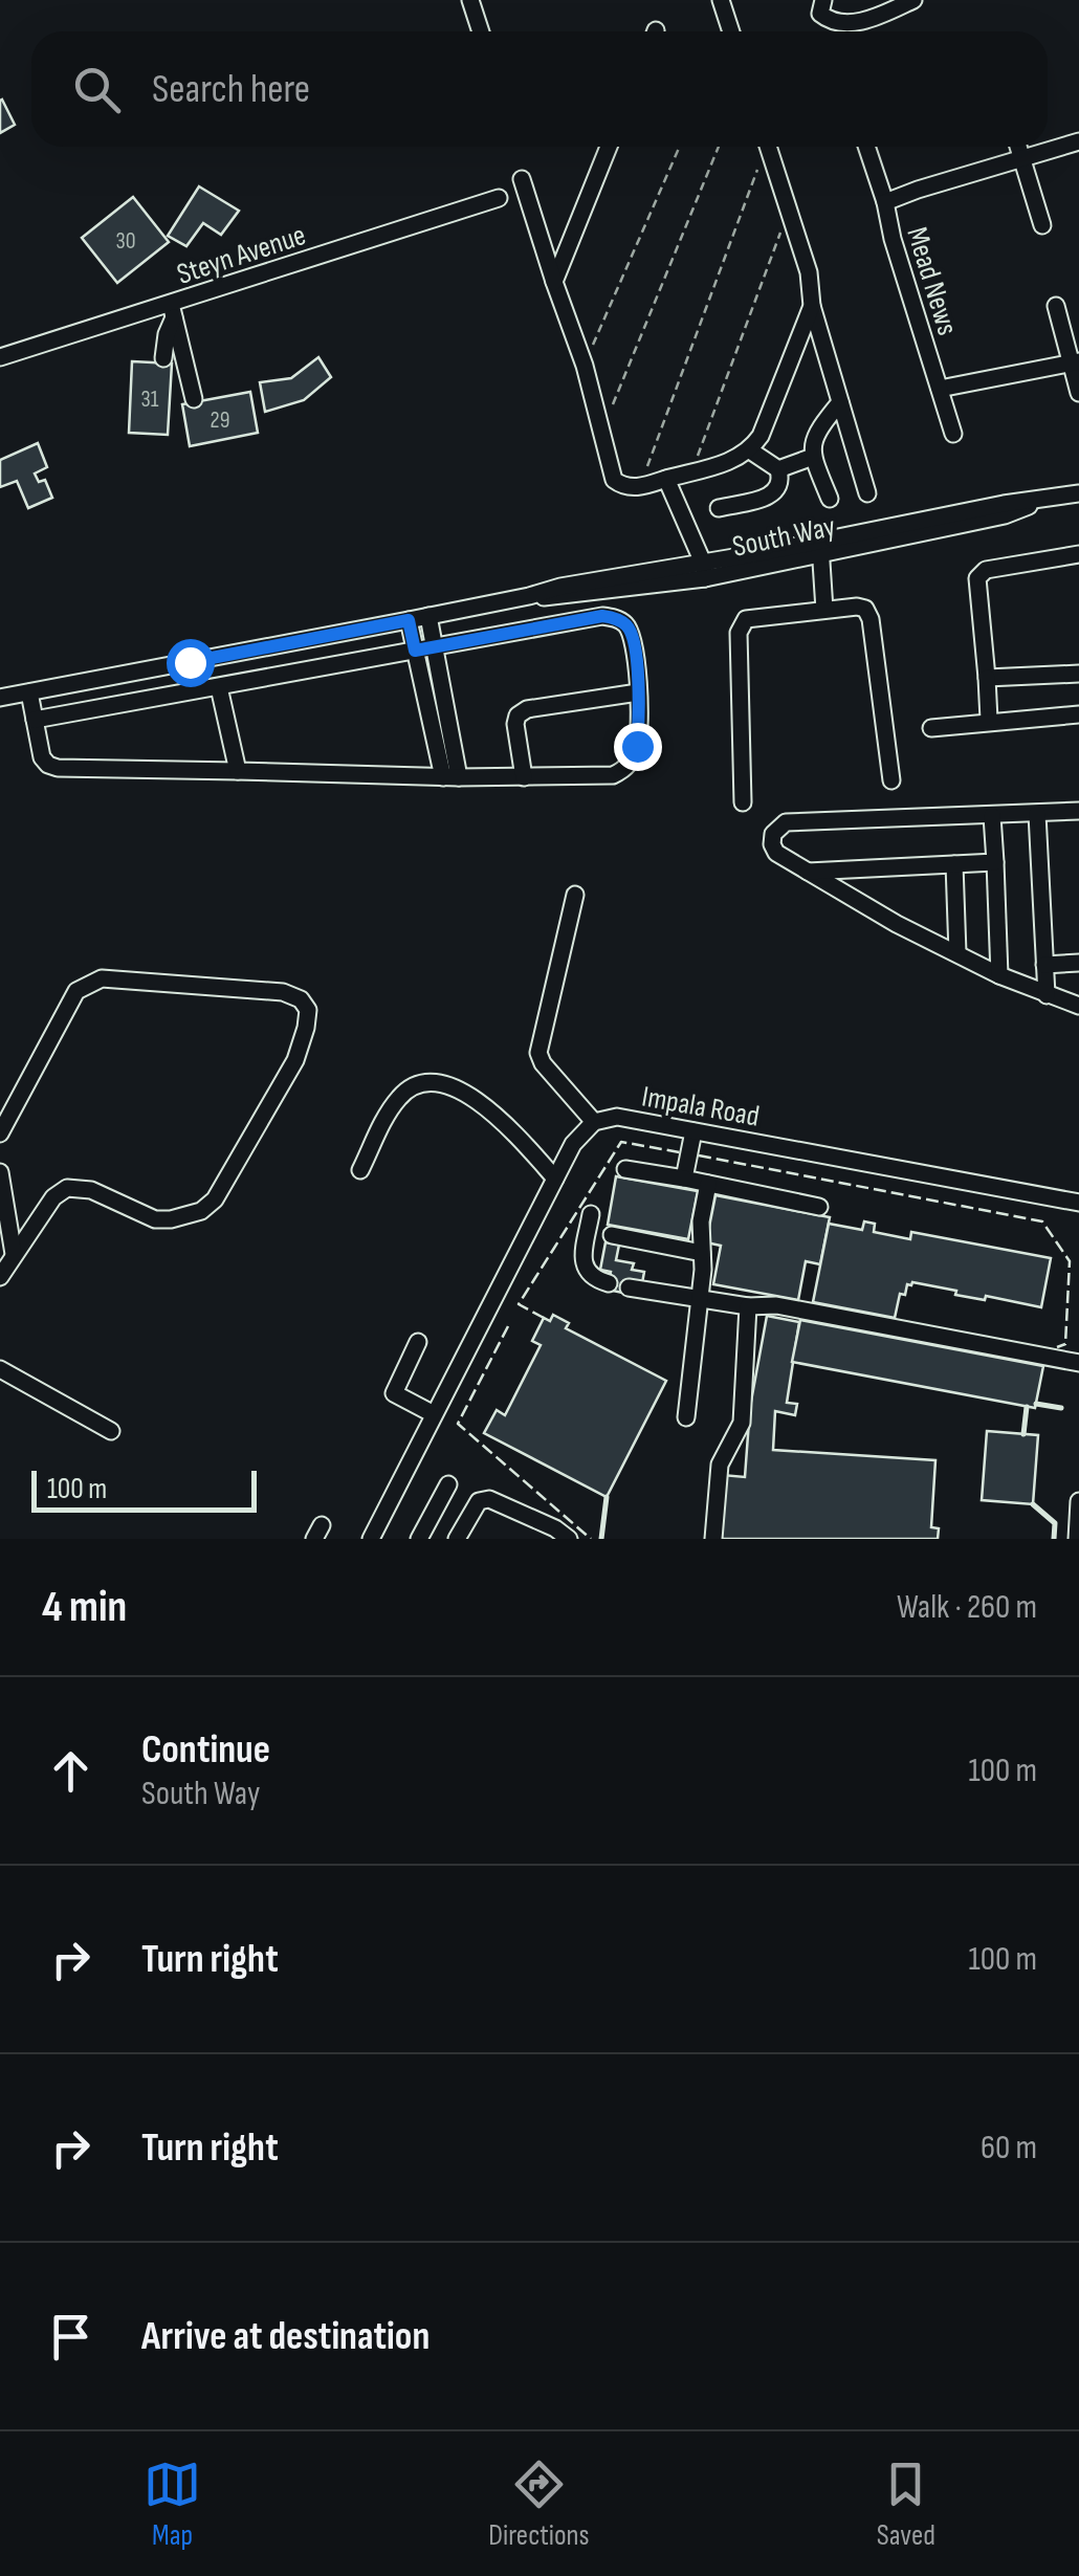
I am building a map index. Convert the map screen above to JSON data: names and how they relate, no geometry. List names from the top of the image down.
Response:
{
  "streets": {
    "street": [
      "Steyn Avenue",
      "Mead News",
      "South Way",
      "Impala Road"
    ]
  },
  "house_numbers": ["30", "31", "29"],
  "scale_bar": "100 m",
  "page": {
    "search": "Search here",
    "scale": "100 m",
    "heading": ["4 min", "Walk · 260 m"],
    "list": [
      ["Continue", "South Way", "100 m"],
      ["Turn right", "100 m"],
      ["Turn right", "60 m"],
      "Arrive at destination"
    ],
    "nav": ["Map", "Directions", "Saved"]
  }
}
